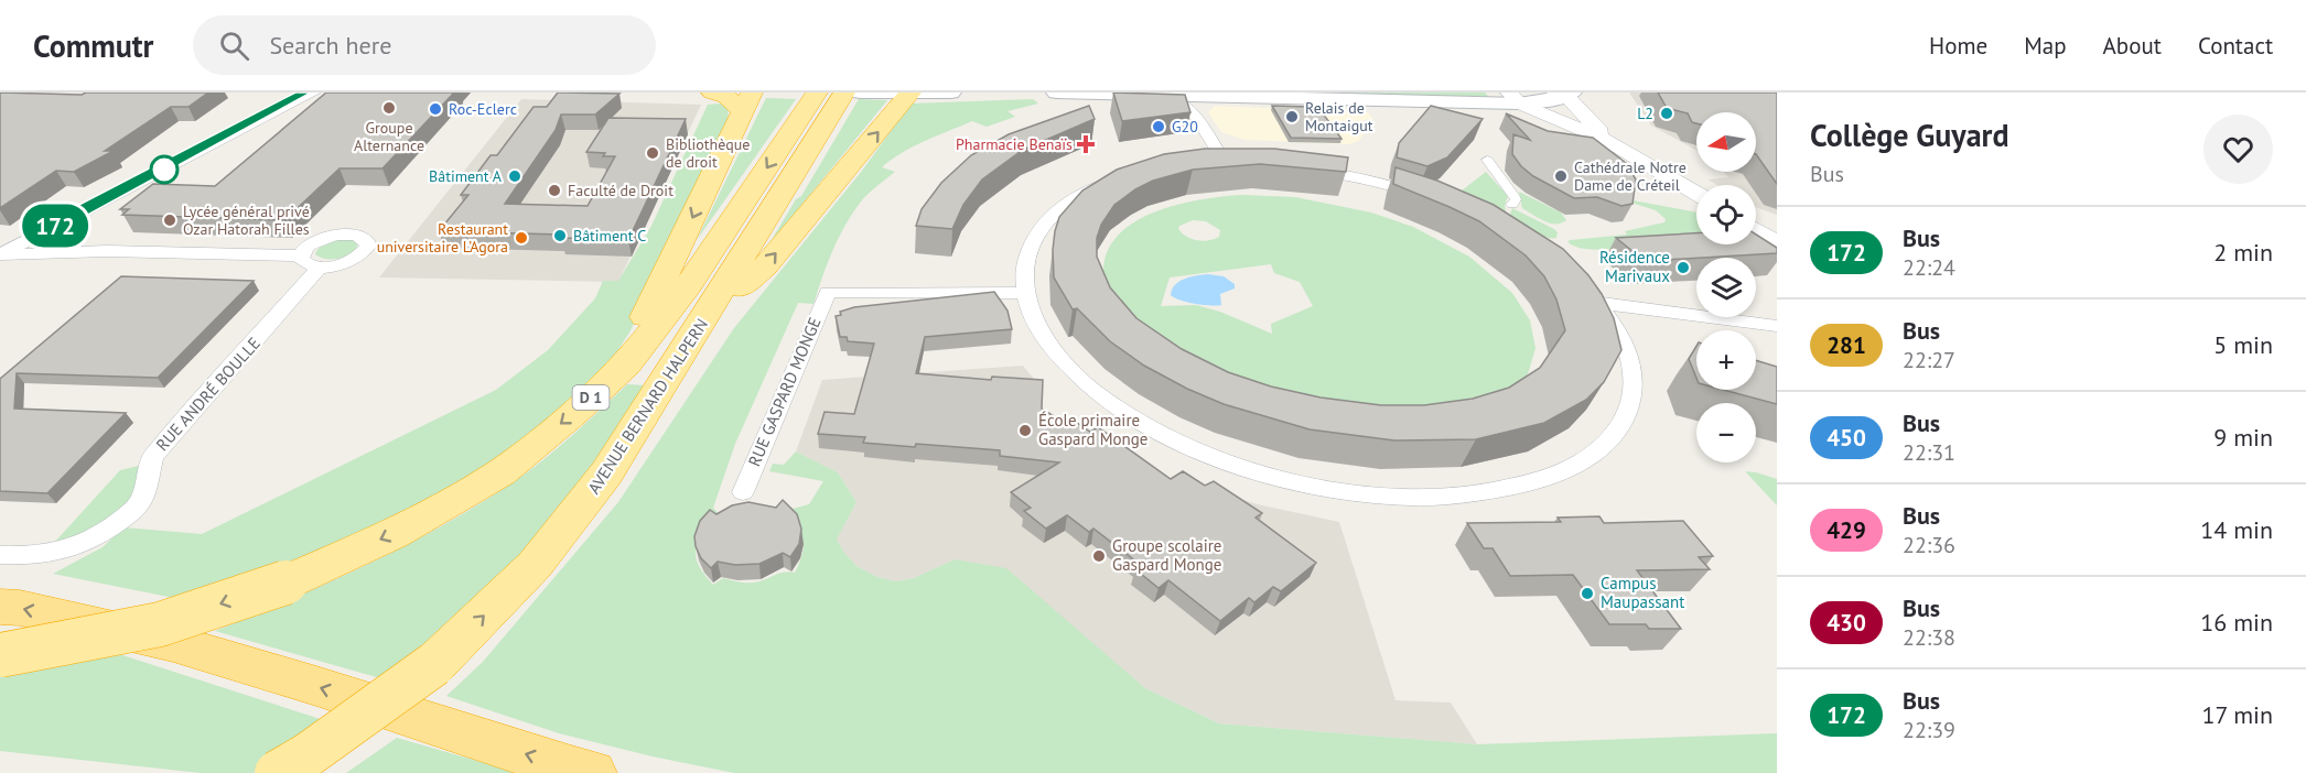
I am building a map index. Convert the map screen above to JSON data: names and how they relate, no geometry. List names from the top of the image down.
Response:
{
  "streets": {
    "highway": ["D 1", "AVENUE BERNARD HALPERN"],
    "street": ["RUE GASPARD MONGE", "RUE ANDRÉ BOULLE"]
  },
  "places": {
    "other": [
      "Groupe Alternance",
      "Roc-Eclerc",
      "L2",
      "Relais de Montaigut",
      "G20",
      "Bibliothèque de droit",
      "Bâtiment A",
      "Cathédrale Notre Dame de Créteil",
      "Faculté de Droit",
      "Lycée général privé Ozar Hatorah Filles",
      "Bâtiment C",
      "Restaurant universitaire L’Agora",
      "Résidence Marivaux",
      "École primaire Gaspard Monge",
      "Groupe scolaire Gaspard Monge",
      "Campus Maupassant"
    ],
    "health": ["Pharmacie Benaïs"]
  },
  "lines": ["bus line 172"],
  "north": "left",
  "page": {
    "header": "Commutr",
    "search": "Search here",
    "nav": [
      "Home",
      "Map",
      "About",
      "Contact"
    ],
    "on_map": "172",
    "heading": ["Collège Guyard", "Bus"],
    "map_buttons": ["+", "−"],
    "list": [
      {
        "mark": "172",
        "name": "Bus",
        "note": "22:24",
        "value": "2 min"
      },
      {
        "mark": "281",
        "name": "Bus",
        "note": "22:27",
        "value": "5 min"
      },
      {
        "mark": "450",
        "name": "Bus",
        "note": "22:31",
        "value": "9 min"
      },
      {
        "mark": "429",
        "name": "Bus",
        "note": "22:36",
        "value": "14 min"
      },
      {
        "mark": "430",
        "name": "Bus",
        "note": "22:38",
        "value": "16 min"
      },
      {
        "mark": "172",
        "name": "Bus",
        "note": "22:39",
        "value": "17 min"
      }
    ]
  }
}
